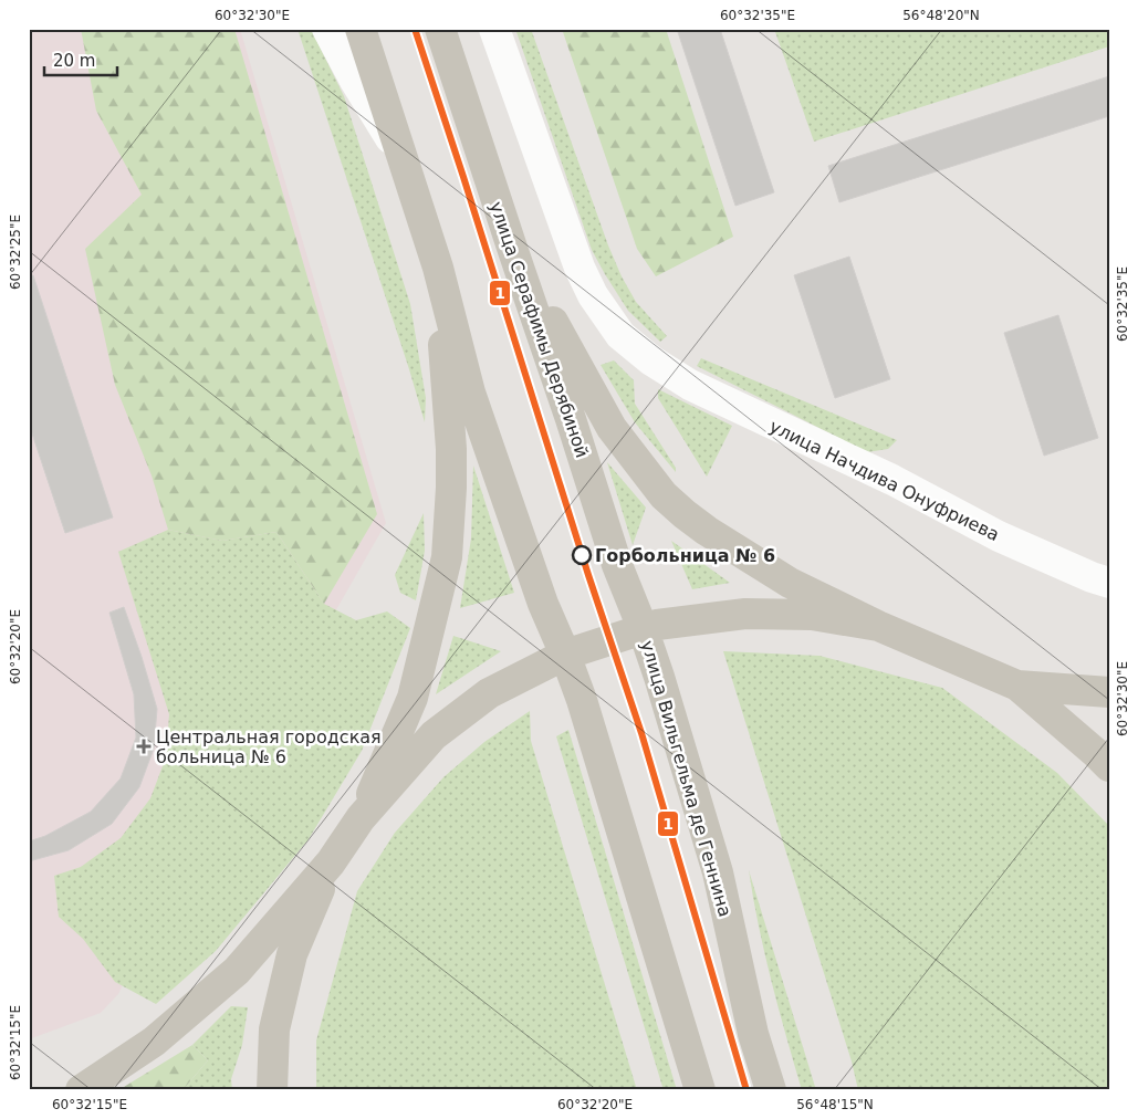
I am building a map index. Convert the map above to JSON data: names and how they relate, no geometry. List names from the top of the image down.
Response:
{
  "streets": {
    "main road": ["улица Серафимы Дерябиной", "улица Вильгельма де Геннина"],
    "street": ["улица Начдива Онуфриева"]
  },
  "crossings": [
    ["улица Серафимы Дерябиной", "улица Вильгельма де Геннина"]
  ],
  "places": {
    "other": ["Горбольница № 6"],
    "health": ["Центральная городская больница № 6"]
  },
  "lines": ["transit line 1"],
  "scale_bar": "20 m",
  "coordinates": [
    "60°32'30\"E",
    "60°32'35\"E",
    "56°48'20\"N",
    "60°32'25\"E",
    "60°32'20\"E",
    "60°32'15\"E",
    "56°48'15\"N"
  ]
}
